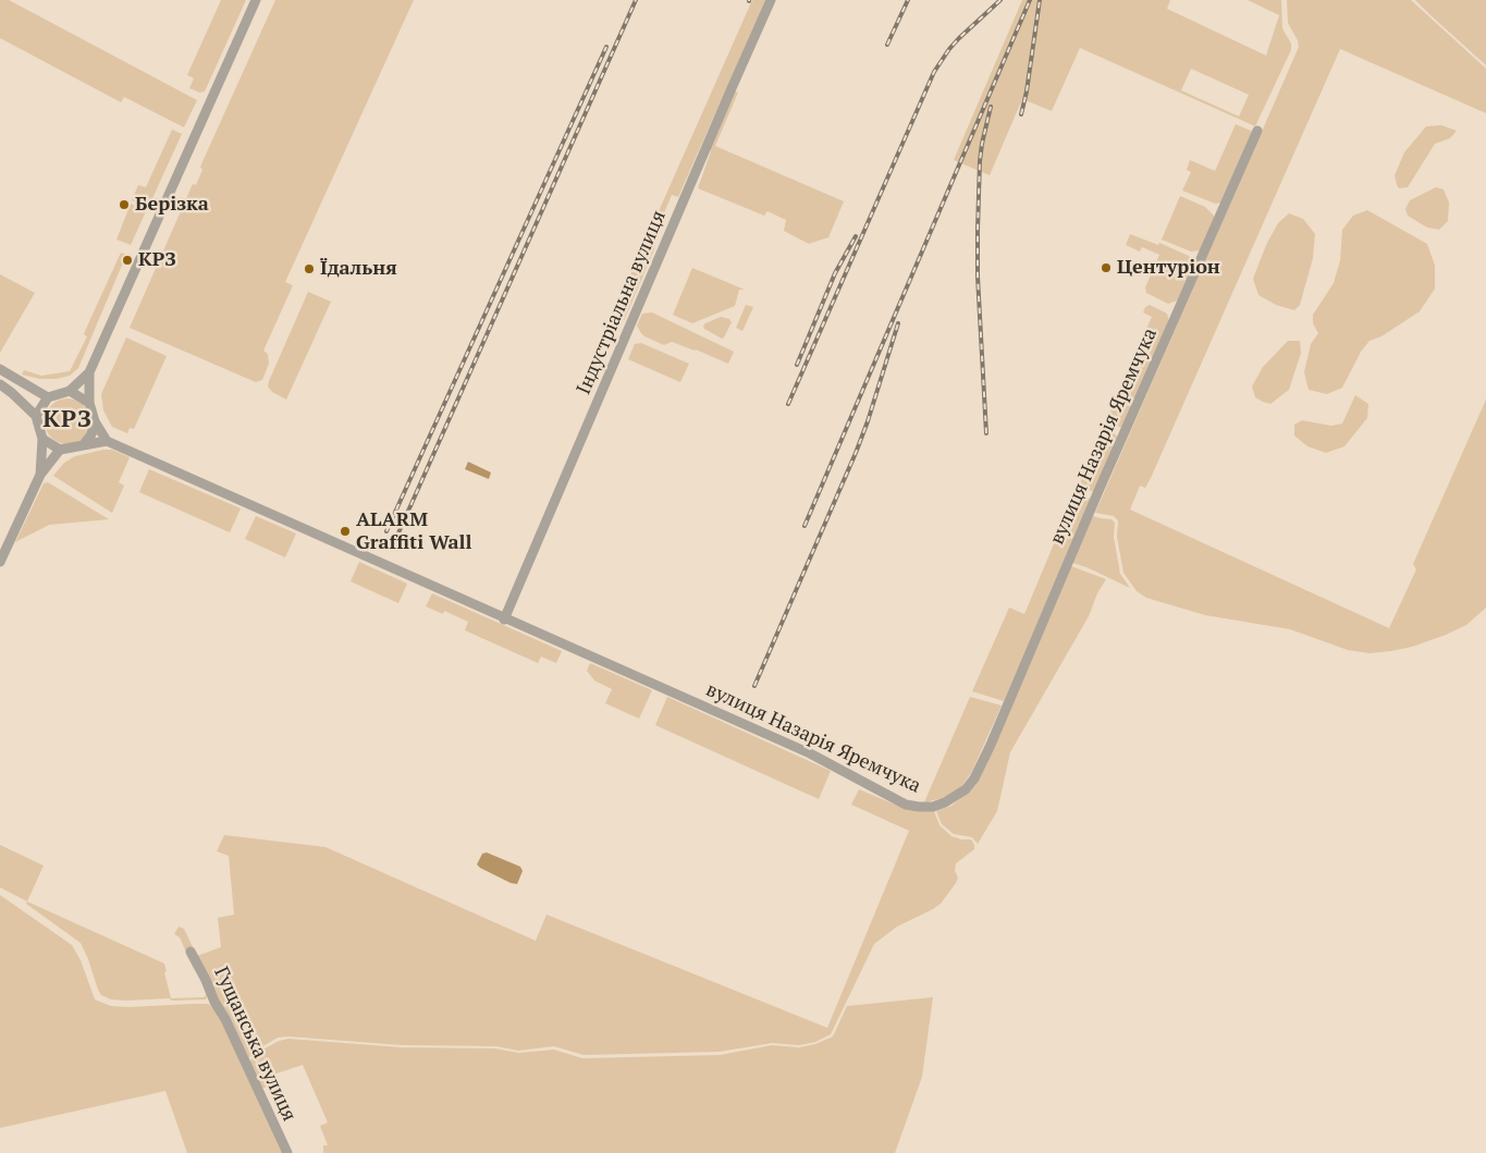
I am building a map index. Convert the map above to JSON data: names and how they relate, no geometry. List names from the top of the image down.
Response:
{
  "streets": {
    "street": ["Індустріальна вулиця", "вулиця Назарія Яремчука", "Гущанська вулиця"]
  },
  "crossings": [
    ["Індустріальна вулиця", "вулиця Назарія Яремчука"]
  ],
  "districts": ["КРЗ"],
  "places": [
    "Берізка",
    "КРЗ",
    "Центуріон",
    "Їдальня",
    "ALARM Graffiti Wall"
  ]
}
